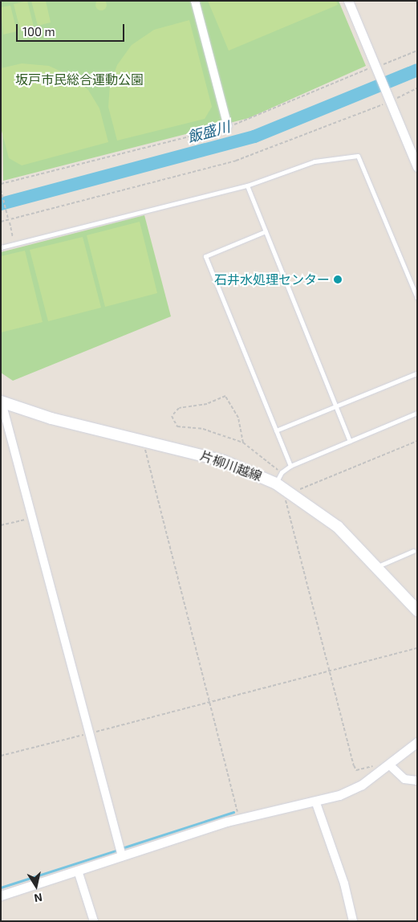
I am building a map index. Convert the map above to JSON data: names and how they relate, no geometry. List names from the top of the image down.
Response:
{
  "streets": {
    "main road": ["片柳川越線"]
  },
  "water": ["飯盛川"],
  "parks": ["坂戸市民総合運動公園"],
  "places": ["石井水処理センター"],
  "scale_bar": "100 m",
  "north": "bottom"
}
